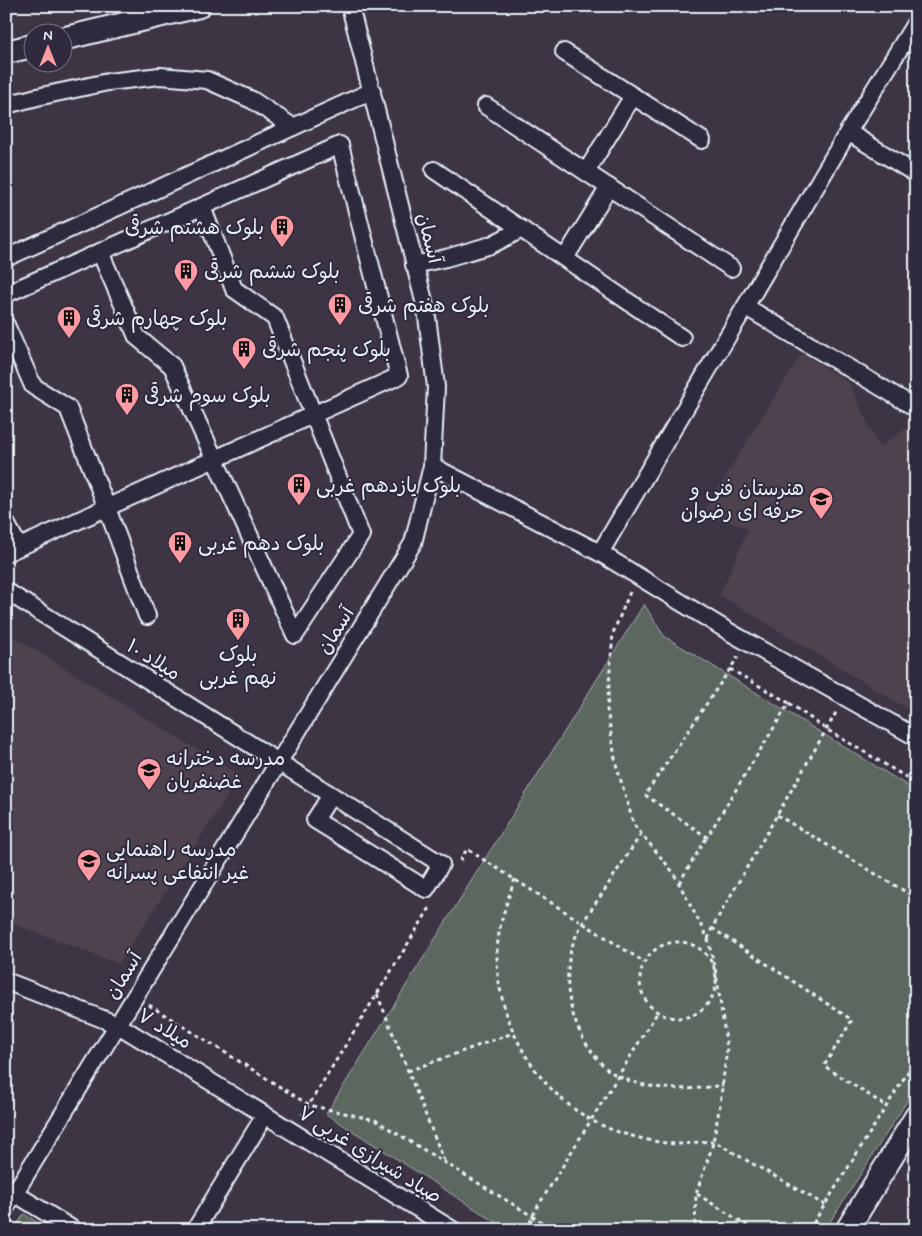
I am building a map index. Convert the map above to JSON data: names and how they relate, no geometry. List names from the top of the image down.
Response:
{
  "streets": {
    "street": [
      "آسمان",
      "میلاد ۱۰",
      "میلاد ۷",
      "صیاد شیرازی غربی ۷"
    ]
  },
  "crossings": [
    ["آسمان", "میلاد ۱۰"],
    ["آسمان", "میلاد ۷"],
    ["میلاد ۷", "صیاد شیرازی غربی ۷"]
  ],
  "places": {
    "building": [
      "بلوک هشتم شرقی",
      "بلوک ششم شرقی",
      "بلوک هفتم شرقی",
      "بلوک چهارم شرقی",
      "بلوک پنجم شرقی",
      "بلوک سوم شرقی",
      "بلوک یازدهم غربی",
      "بلوک دهم غربی",
      "بلوک نهم غربی"
    ],
    "school or university": ["هنرستان فنی و حرفه ای رضوان", "مدرسه دخترانه غضنفریان", "مدرسه راهنمایی غیر انتفاعی پسرانه"]
  },
  "north": "top"
}
